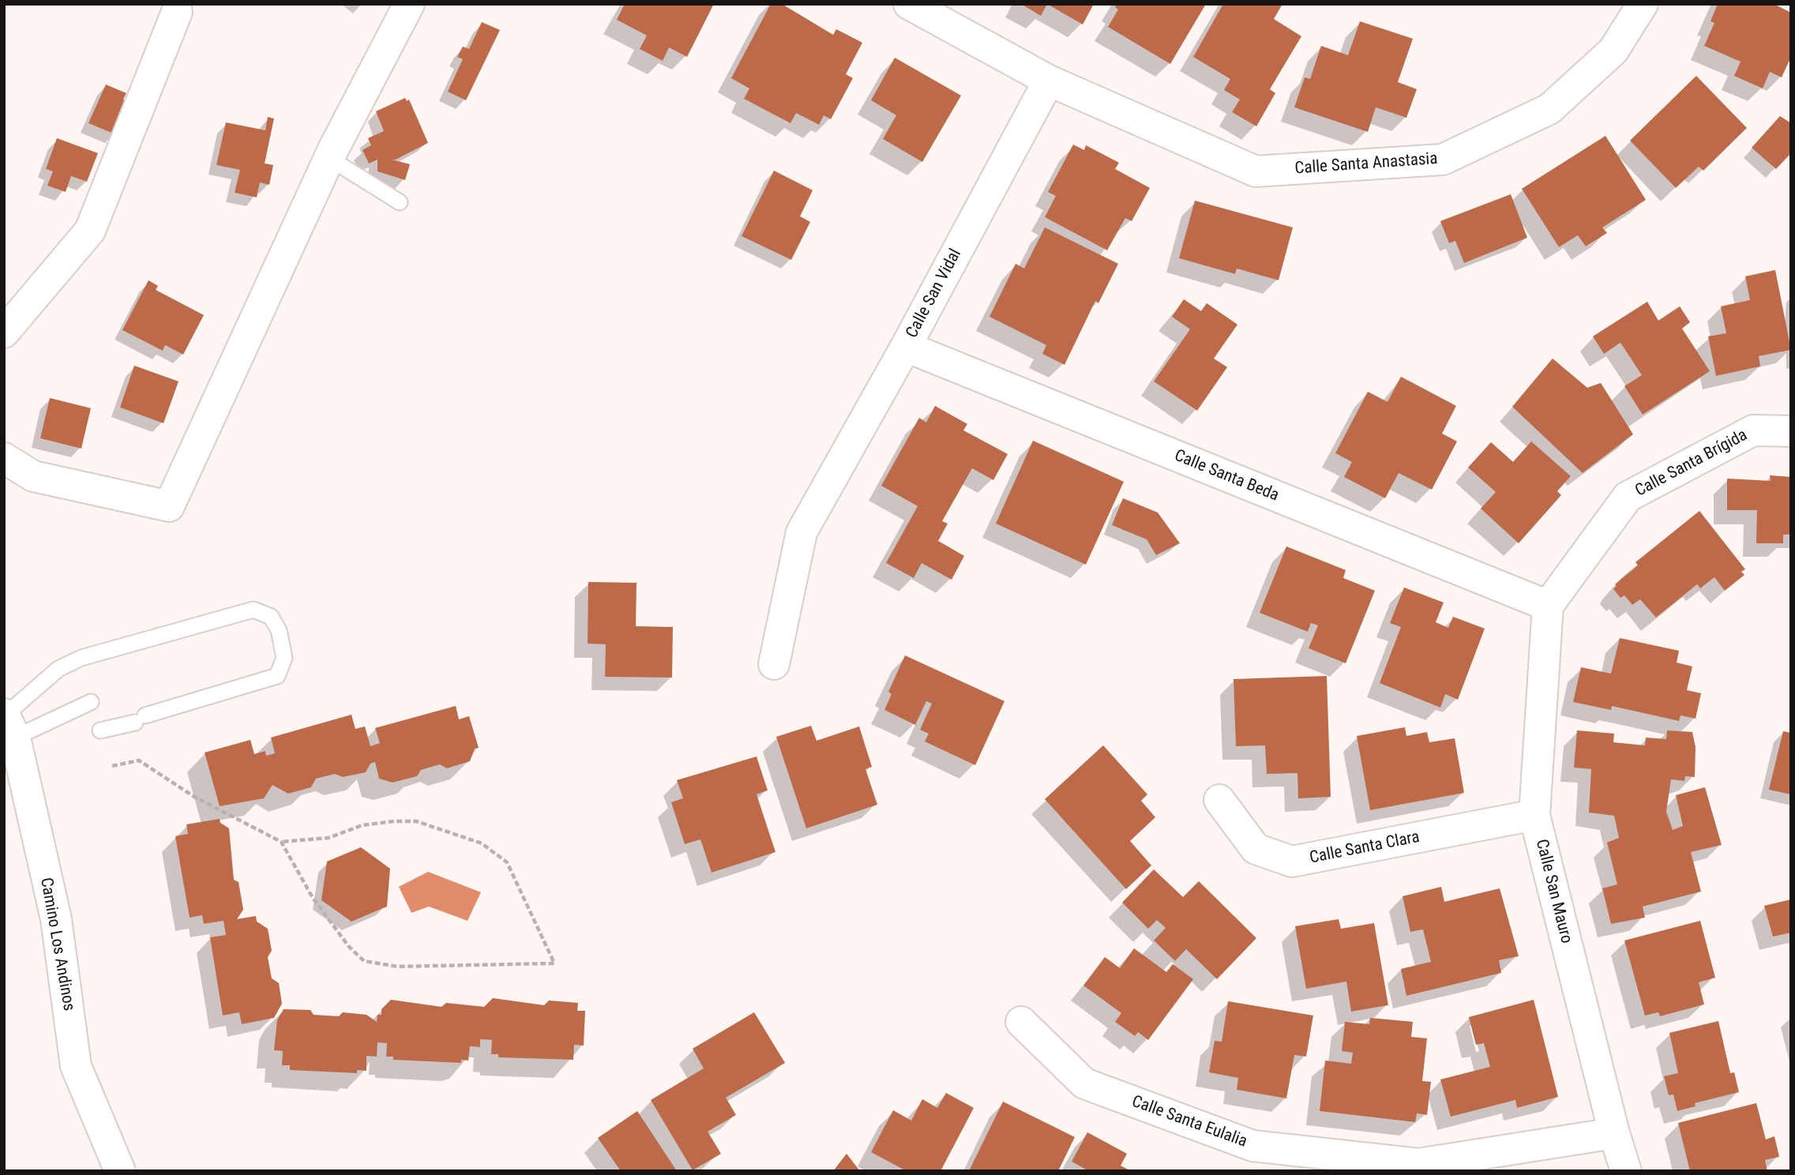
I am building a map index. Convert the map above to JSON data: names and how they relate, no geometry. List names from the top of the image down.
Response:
{
  "streets": {
    "street": [
      "Calle Santa Anastasia",
      "Calle San Vidal",
      "Calle Santa Brígida",
      "Calle Santa Beda",
      "Calle Santa Clara",
      "Calle San Mauro",
      "Camino Los Andinos",
      "Calle Santa Eulalia"
    ]
  },
  "crossings": [
    ["Calle Santa Anastasia", "Calle San Vidal"],
    ["Calle San Vidal", "Calle Santa Beda"],
    ["Calle Santa Brígida", "Calle Santa Beda"],
    ["Calle Santa Brígida", "Calle San Mauro"],
    ["Calle Santa Beda", "Calle San Mauro"],
    ["Calle Santa Clara", "Calle San Mauro"],
    ["Calle San Mauro", "Calle Santa Eulalia"]
  ]
}
